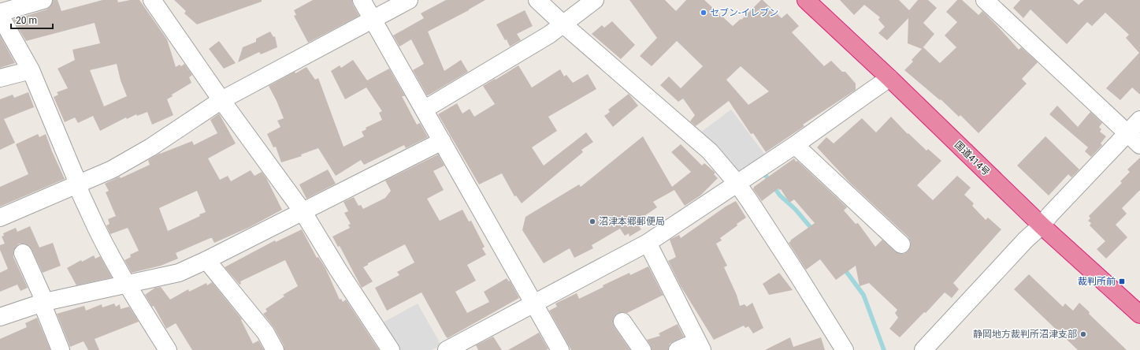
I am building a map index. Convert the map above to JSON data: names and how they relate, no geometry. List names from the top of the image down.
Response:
{
  "streets": {
    "highway": ["国道414号"]
  },
  "places": {
    "other": ["セブン-イレブン", "沼津本郷郵便局", "静岡地方裁判所沼津支部"],
    "transit": ["裁判所前"]
  },
  "scale_bar": "20 m"
}
